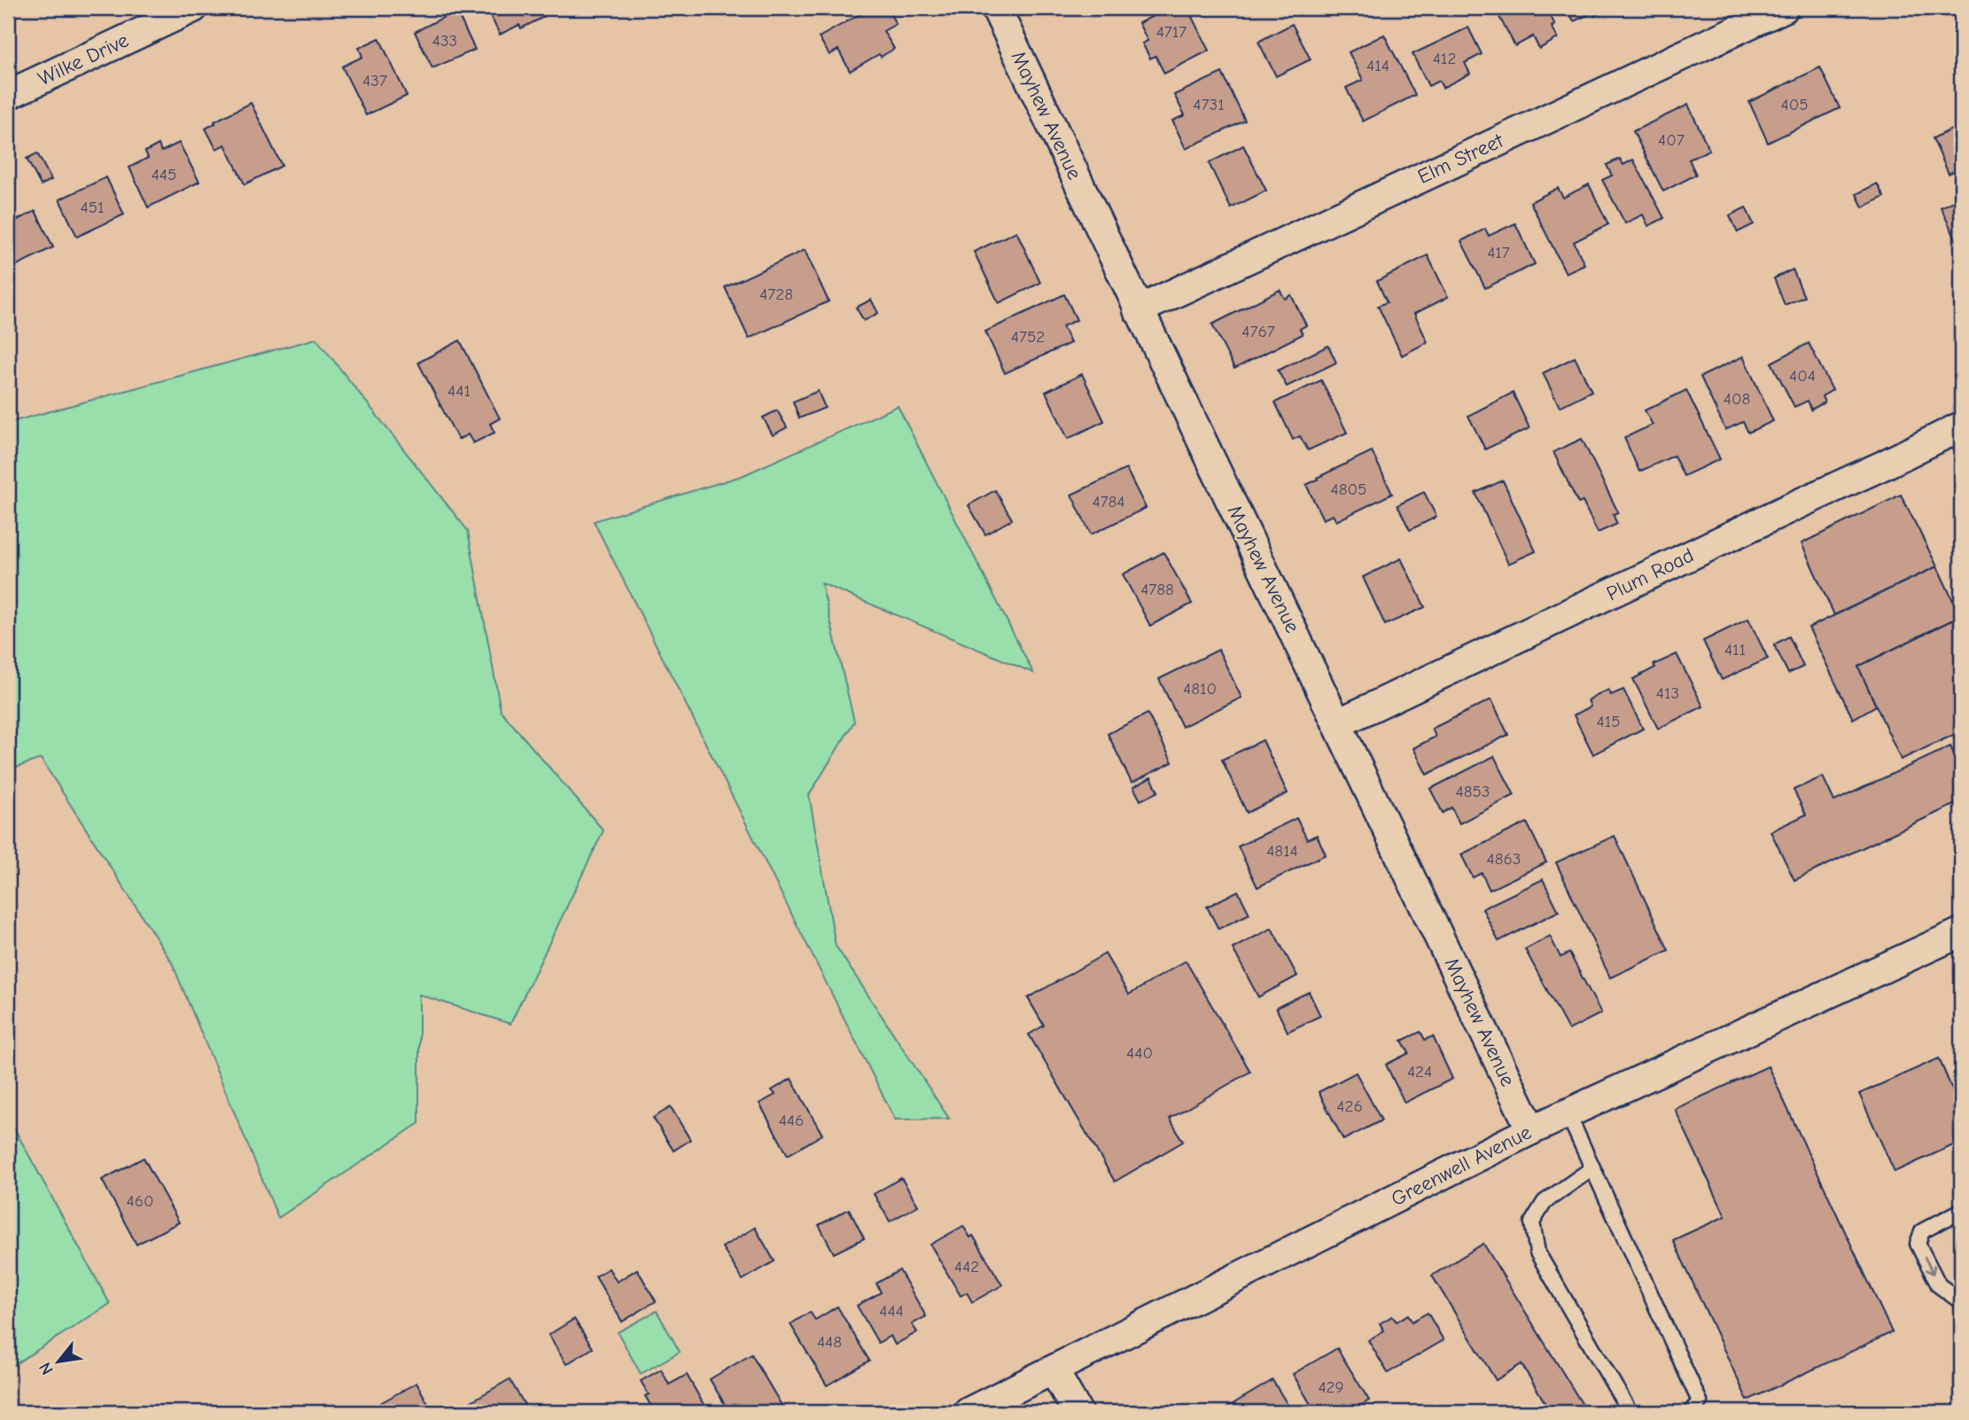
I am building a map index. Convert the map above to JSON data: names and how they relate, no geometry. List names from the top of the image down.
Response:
{
  "streets": {
    "street": [
      "Wilke Drive",
      "Mayhew Avenue",
      "Elm Street",
      "Plum Road",
      "Greenwell Avenue"
    ]
  },
  "crossings": [
    ["Mayhew Avenue", "Elm Street"],
    ["Mayhew Avenue", "Plum Road"],
    ["Mayhew Avenue", "Greenwell Avenue"]
  ],
  "house_numbers": [
    "4717",
    "433",
    "412",
    "414",
    "437",
    "4731",
    "405",
    "407",
    "445",
    "451",
    "417",
    "4728",
    "4767",
    "4752",
    "404",
    "441",
    "408",
    "4805",
    "4784",
    "4788",
    "411",
    "4810",
    "413",
    "415",
    "4853",
    "4814",
    "4863",
    "440",
    "424",
    "426",
    "446",
    "460",
    "442",
    "444",
    "448",
    "429"
  ],
  "north": "bottom left"
}
